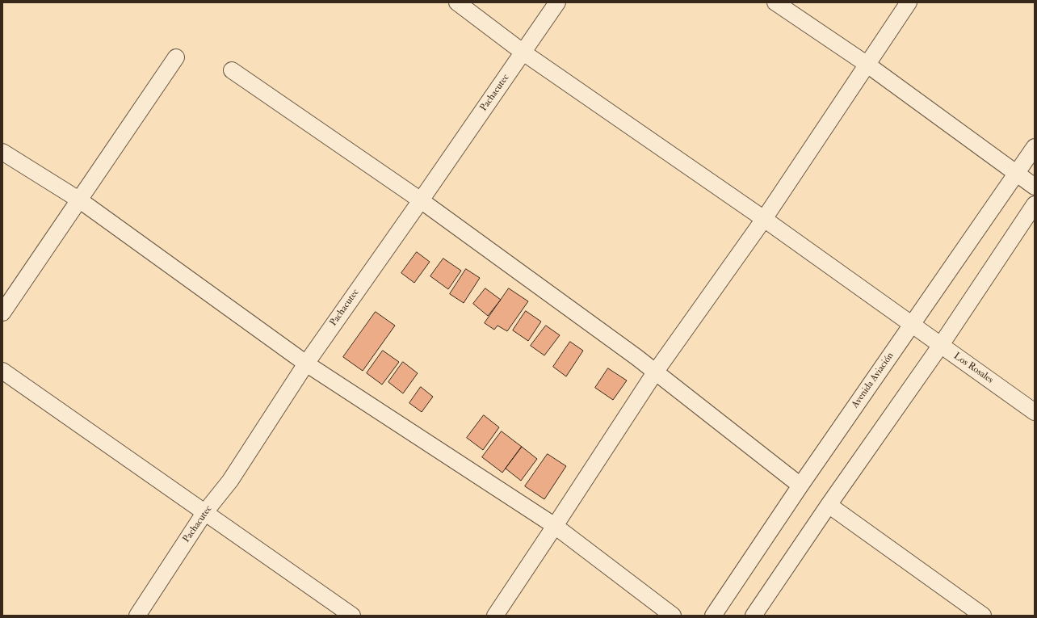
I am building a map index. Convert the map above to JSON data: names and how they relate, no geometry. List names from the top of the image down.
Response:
{
  "streets": {
    "street": ["Pachacutec", "Los Rosales", "Avenida Aviación"]
  },
  "crossings": [
    ["Pachacutec", "Los Rosales"],
    ["Los Rosales", "Avenida Aviación"]
  ]
}
